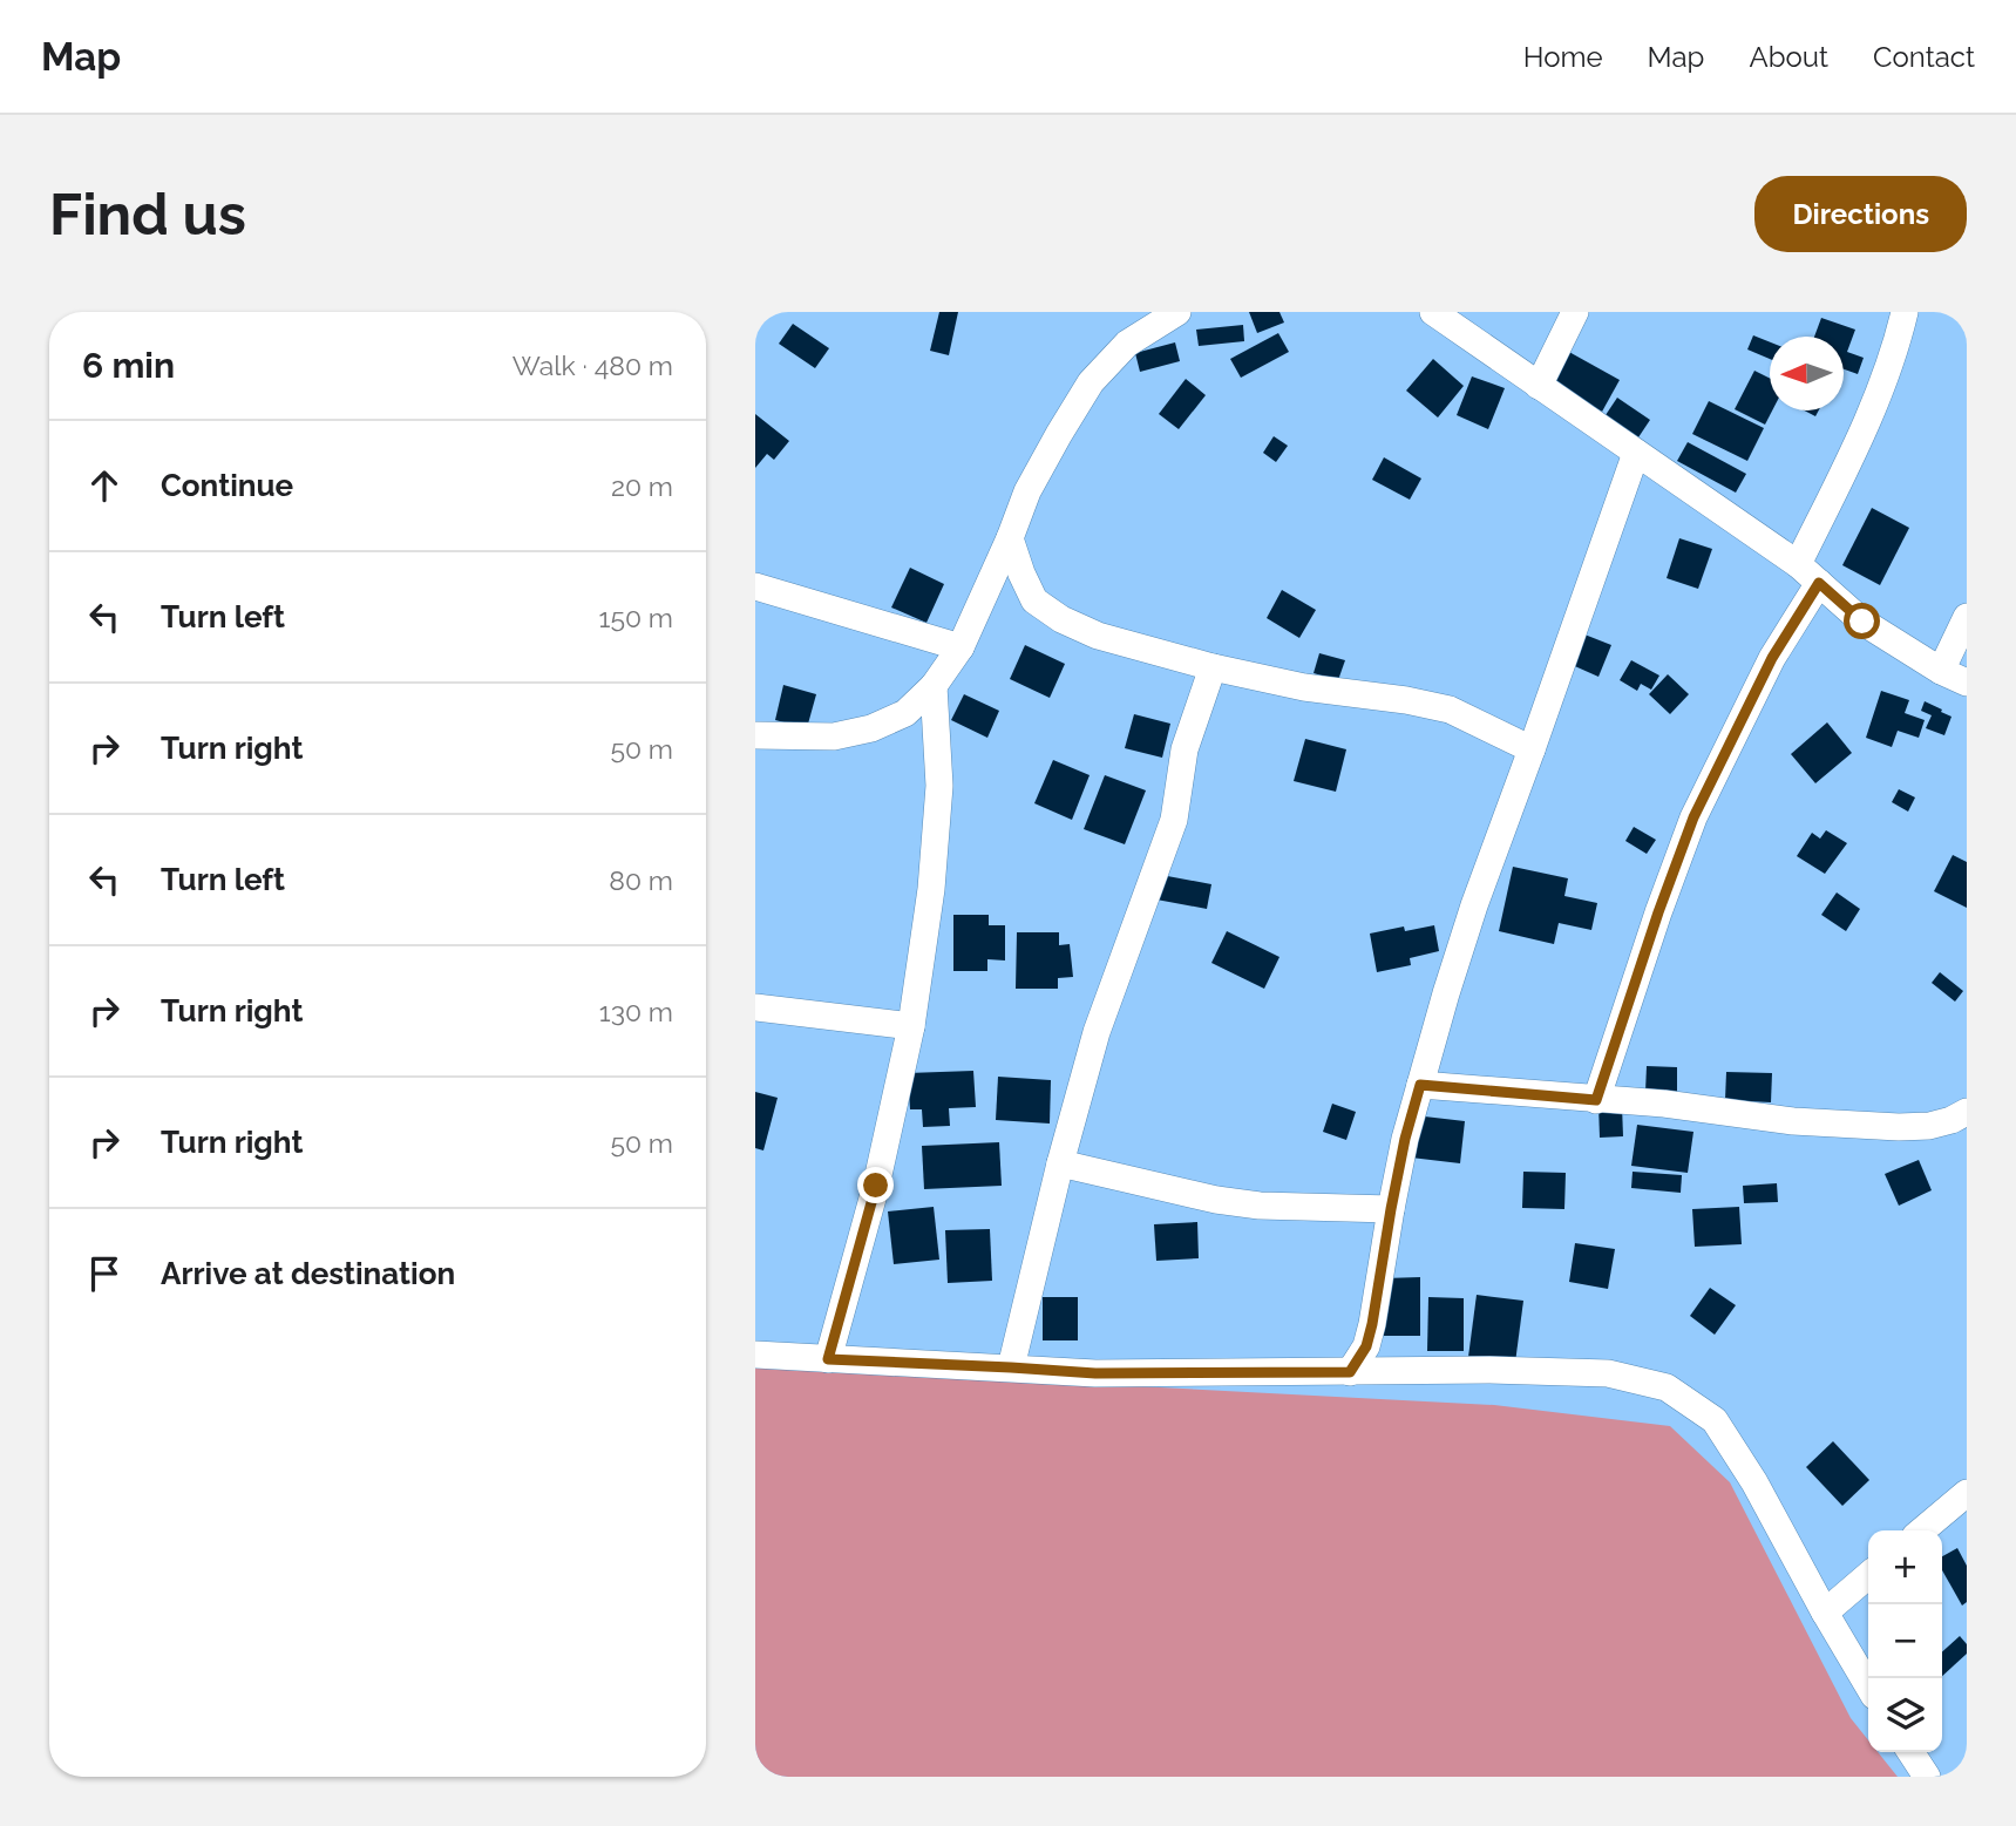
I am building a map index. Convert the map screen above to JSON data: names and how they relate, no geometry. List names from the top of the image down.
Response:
{
  "north": "left",
  "page": {
    "header": "Map",
    "nav": [
      "Home",
      "Map",
      "About",
      "Contact"
    ],
    "buttons": "Directions",
    "title": "Find us",
    "heading": ["6 min", "Walk · 480 m"],
    "list": [
      ["Continue", "20 m"],
      ["Turn left", "150 m"],
      ["Turn right", "50 m"],
      ["Turn left", "80 m"],
      ["Turn right", "130 m"],
      ["Turn right", "50 m"],
      "Arrive at destination"
    ],
    "map_buttons": ["+", "−"]
  }
}
